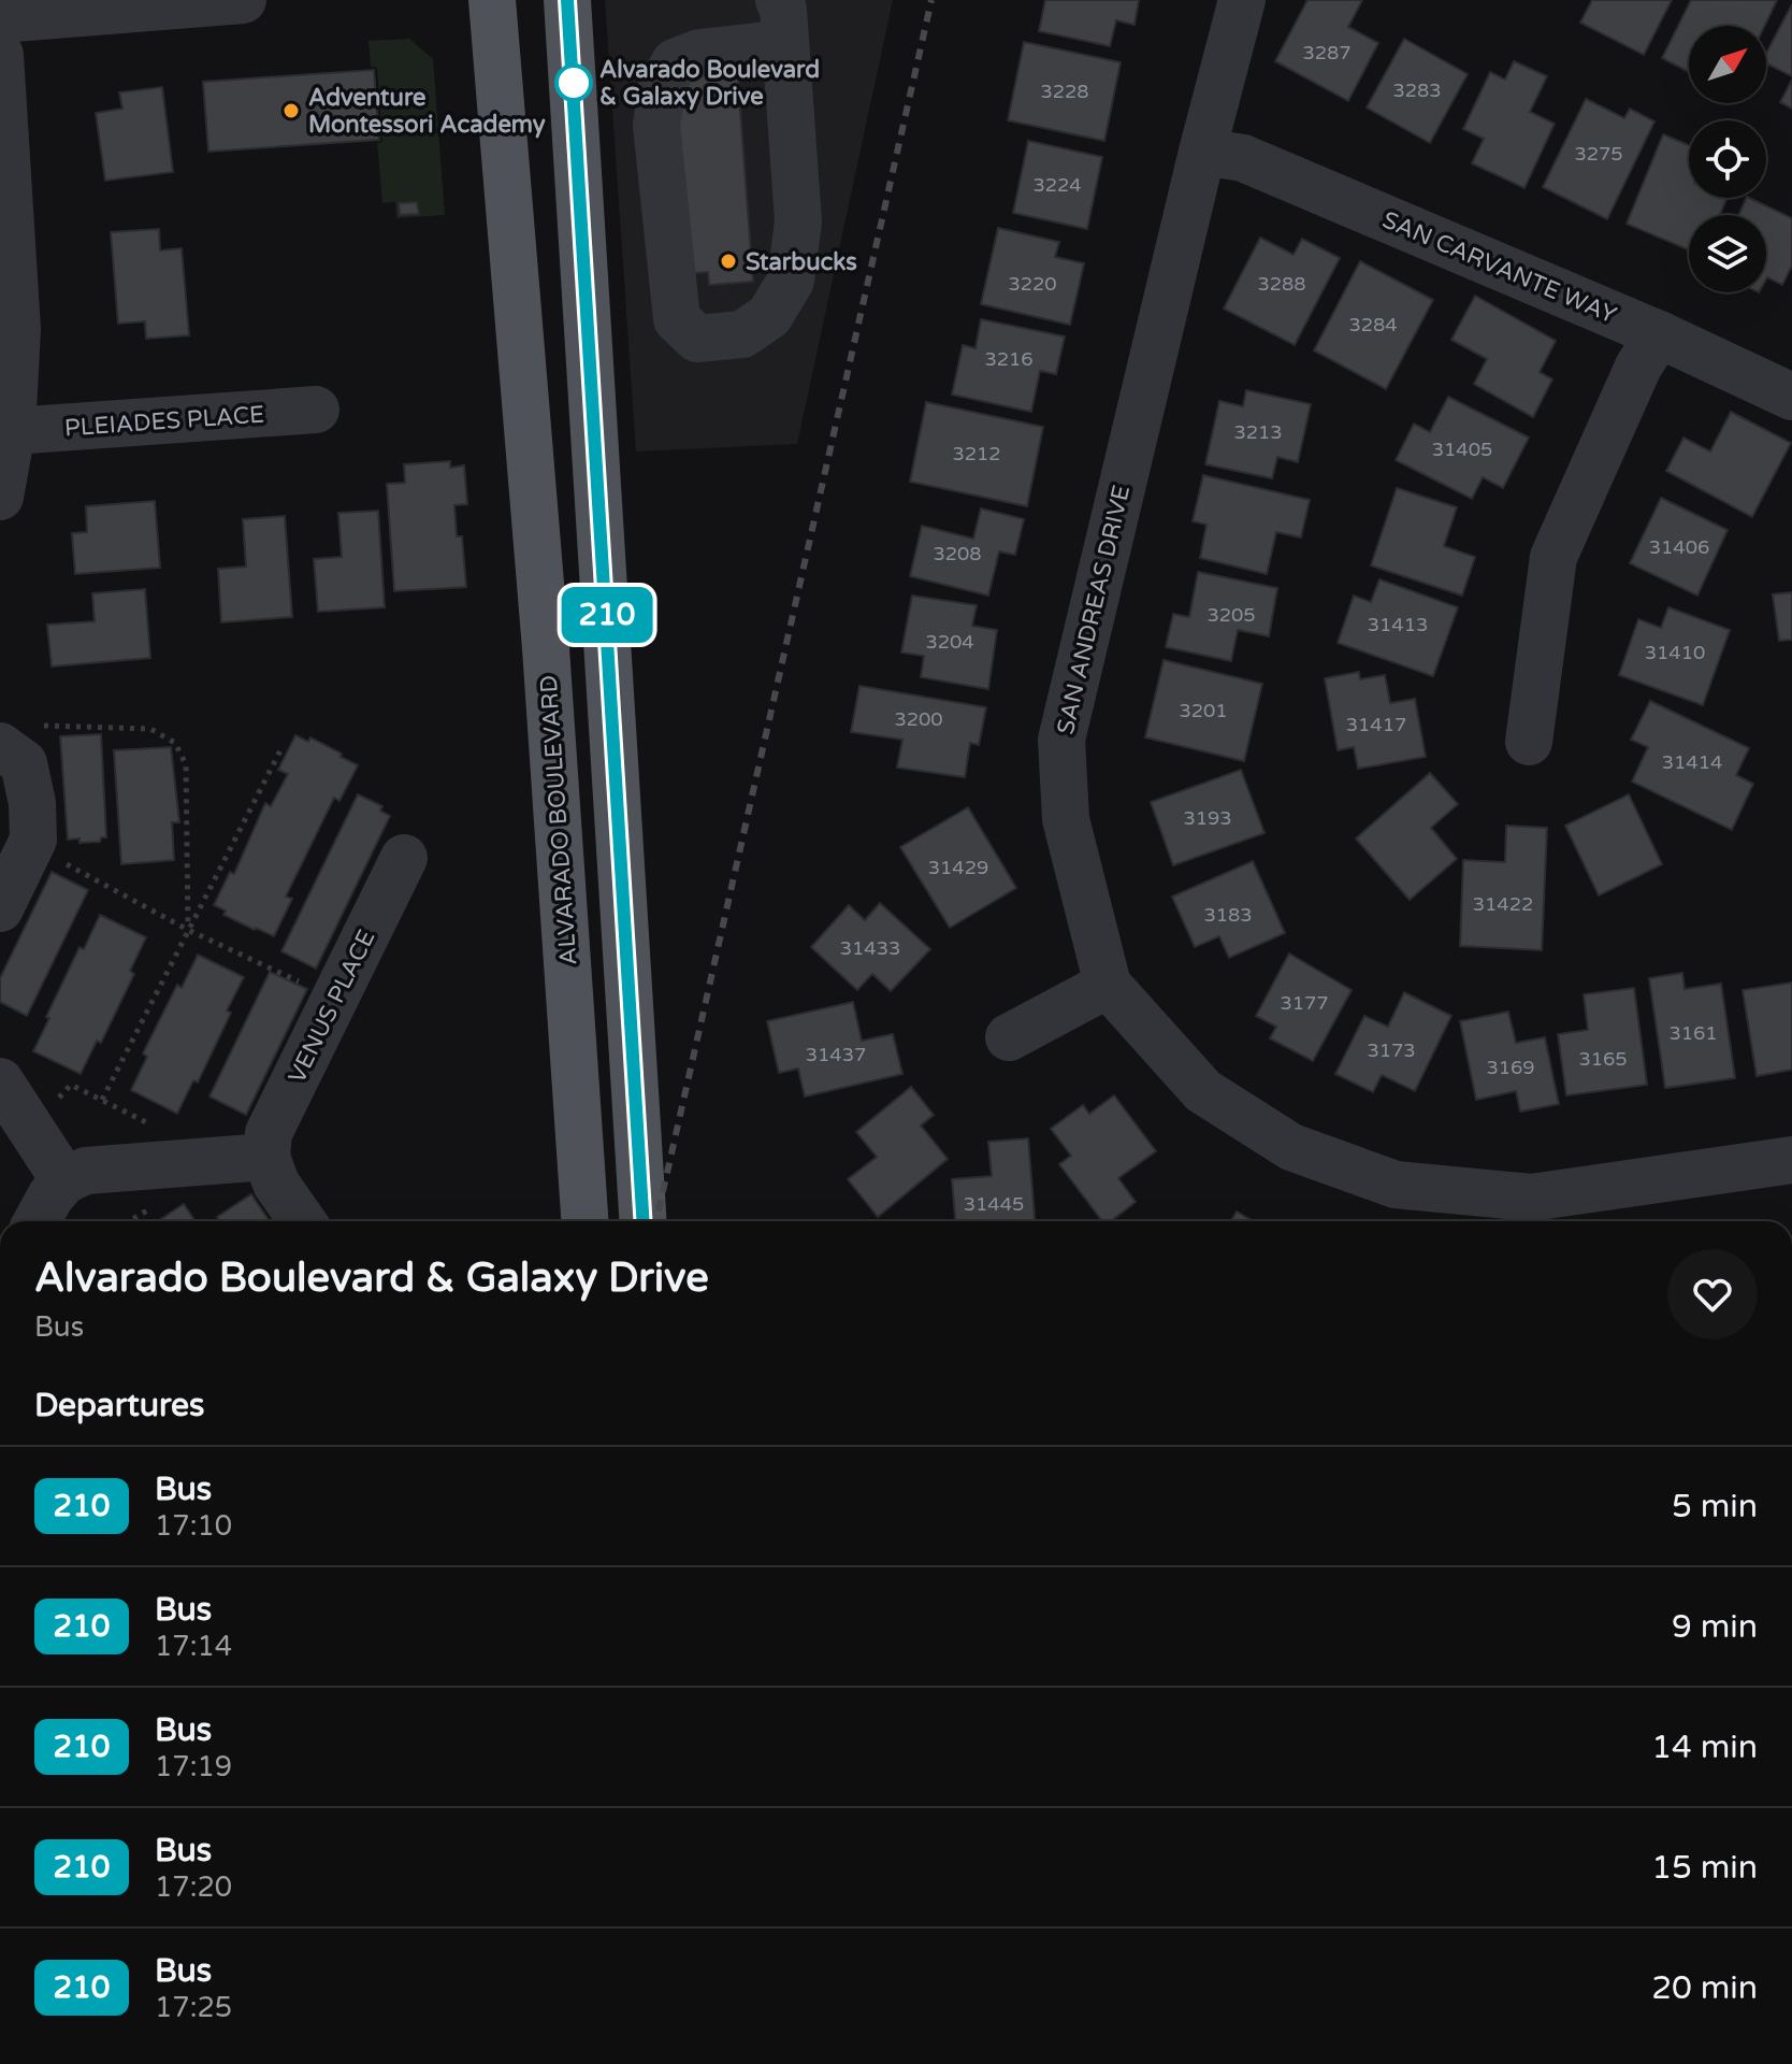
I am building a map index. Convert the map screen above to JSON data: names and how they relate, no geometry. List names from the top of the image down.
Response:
{
  "streets": {
    "main road": ["ALVARADO BOULEVARD"],
    "street": [
      "SAN CARVANTE WAY",
      "PLEIADES PLACE",
      "SAN ANDREAS DRIVE",
      "VENUS PLACE"
    ]
  },
  "crossings": [
    ["SAN CARVANTE WAY", "SAN ANDREAS DRIVE"]
  ],
  "places": ["Alvarado Boulevard & Galaxy Drive", "Adventure Montessori Academy", "Starbucks"],
  "lines": ["bus line 210"],
  "house_numbers": [
    "3287",
    "3283",
    "3228",
    "3275",
    "3224",
    "3220",
    "3288",
    "3284",
    "3216",
    "3213",
    "31405",
    "3212",
    "31406",
    "3208",
    "3205",
    "31413",
    "3204",
    "31410",
    "3201",
    "3200",
    "31417",
    "31414",
    "3193",
    "31429",
    "31422",
    "3183",
    "31433",
    "3177",
    "3161",
    "3173",
    "31437",
    "3165",
    "3169",
    "31445"
  ],
  "north": "top right",
  "page": {
    "on_map": "210",
    "heading": [
      ["Alvarado Boulevard & Galaxy Drive", "Bus"],
      "Departures"
    ],
    "list": [
      {
        "mark": "210",
        "name": "Bus",
        "note": "17:10",
        "value": "5 min"
      },
      {
        "mark": "210",
        "name": "Bus",
        "note": "17:14",
        "value": "9 min"
      },
      {
        "mark": "210",
        "name": "Bus",
        "note": "17:19",
        "value": "14 min"
      },
      {
        "mark": "210",
        "name": "Bus",
        "note": "17:20",
        "value": "15 min"
      },
      {
        "mark": "210",
        "name": "Bus",
        "note": "17:25",
        "value": "20 min"
      }
    ]
  }
}
